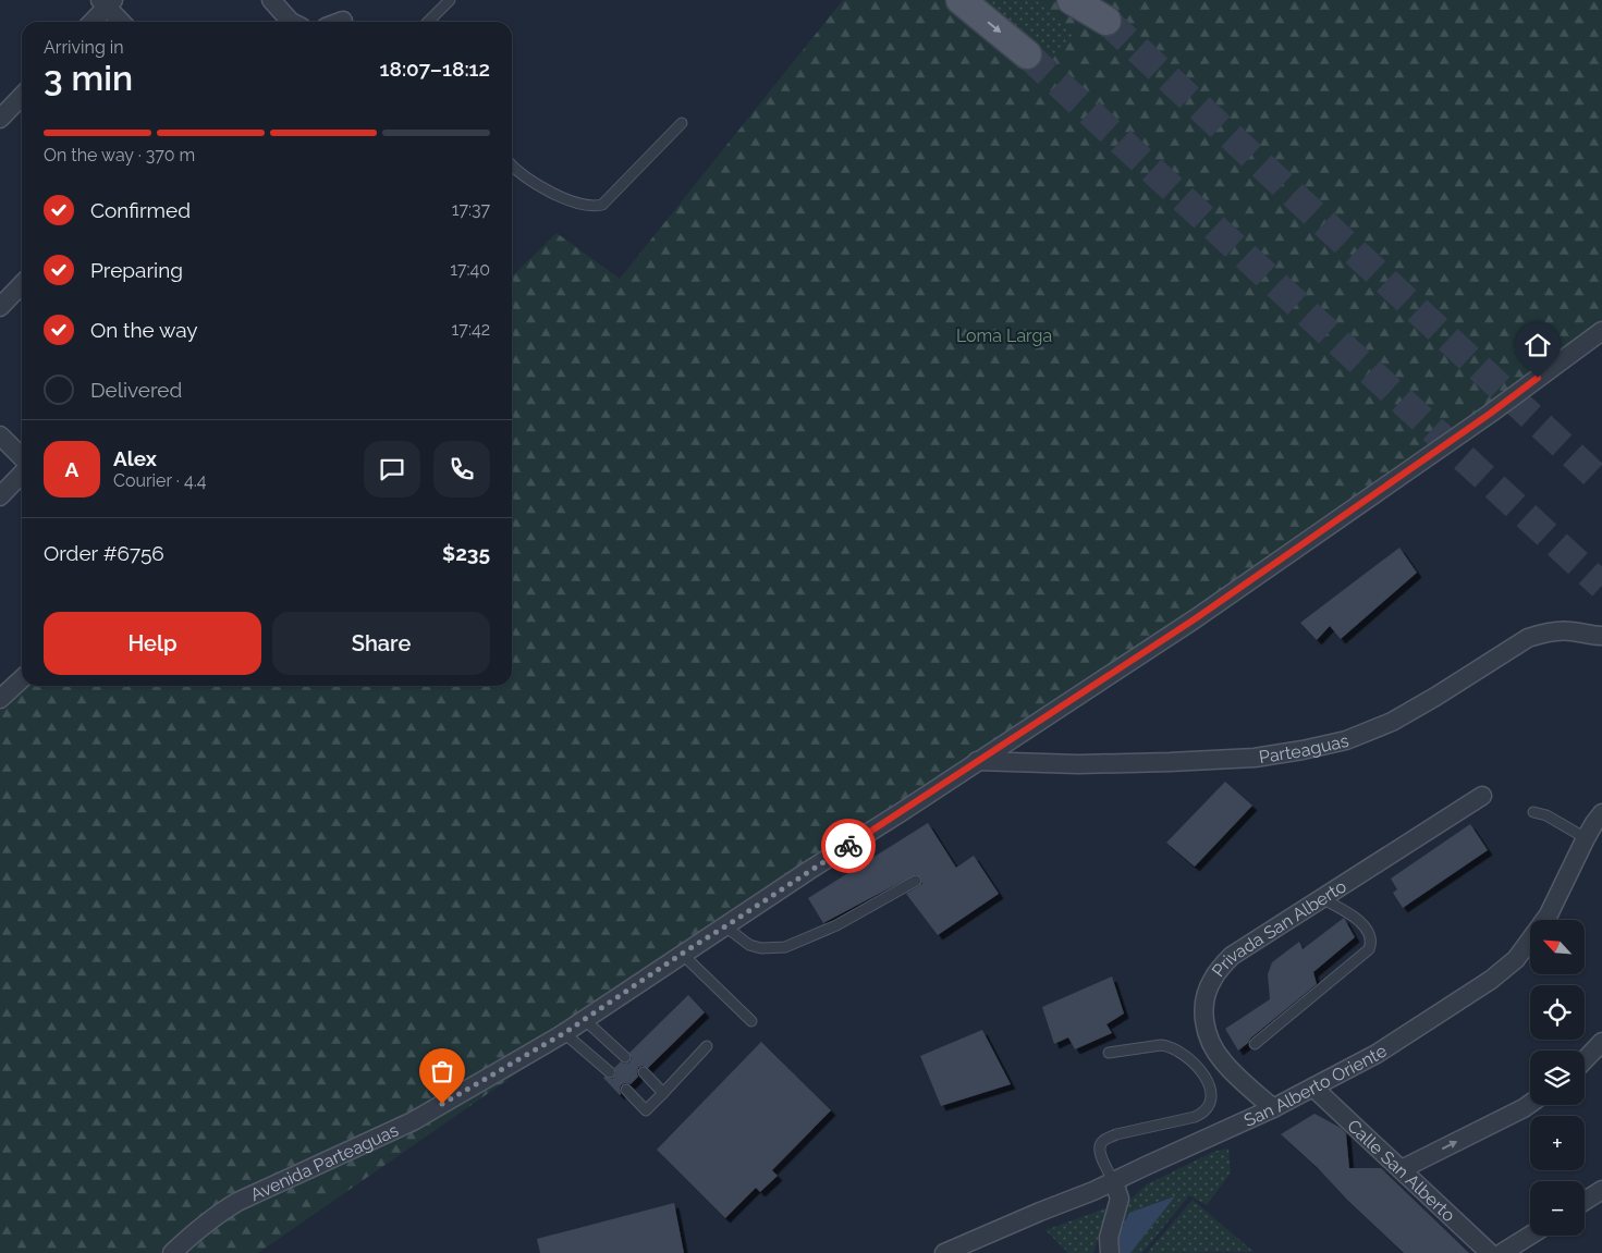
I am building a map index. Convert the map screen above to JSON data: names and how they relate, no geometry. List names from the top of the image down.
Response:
{
  "streets": {
    "street": [
      "Parteaguas",
      "Privada San Alberto",
      "San Alberto Oriente",
      "Avenida Parteaguas",
      "Calle San Alberto"
    ]
  },
  "crossings": [
    ["Parteaguas", "Avenida Parteaguas"],
    ["Privada San Alberto", "San Alberto Oriente"],
    ["San Alberto Oriente", "Calle San Alberto"]
  ],
  "parks": ["Loma Larga"],
  "north": "top left",
  "page": {
    "heading": ["3 min", "Arriving in", "18:07–18:12"],
    "panel": [
      "Alex",
      "Courier · 4.4",
      "Order #6756",
      "$235"
    ],
    "bar": "On the way · 370 m",
    "list": [
      ["Confirmed", "17:37"],
      ["Preparing", "17:40"],
      ["On the way", "17:42"],
      "Delivered"
    ],
    "round": "A",
    "buttons": ["Help", "Share"],
    "map_buttons": ["+", "−"]
  }
}
